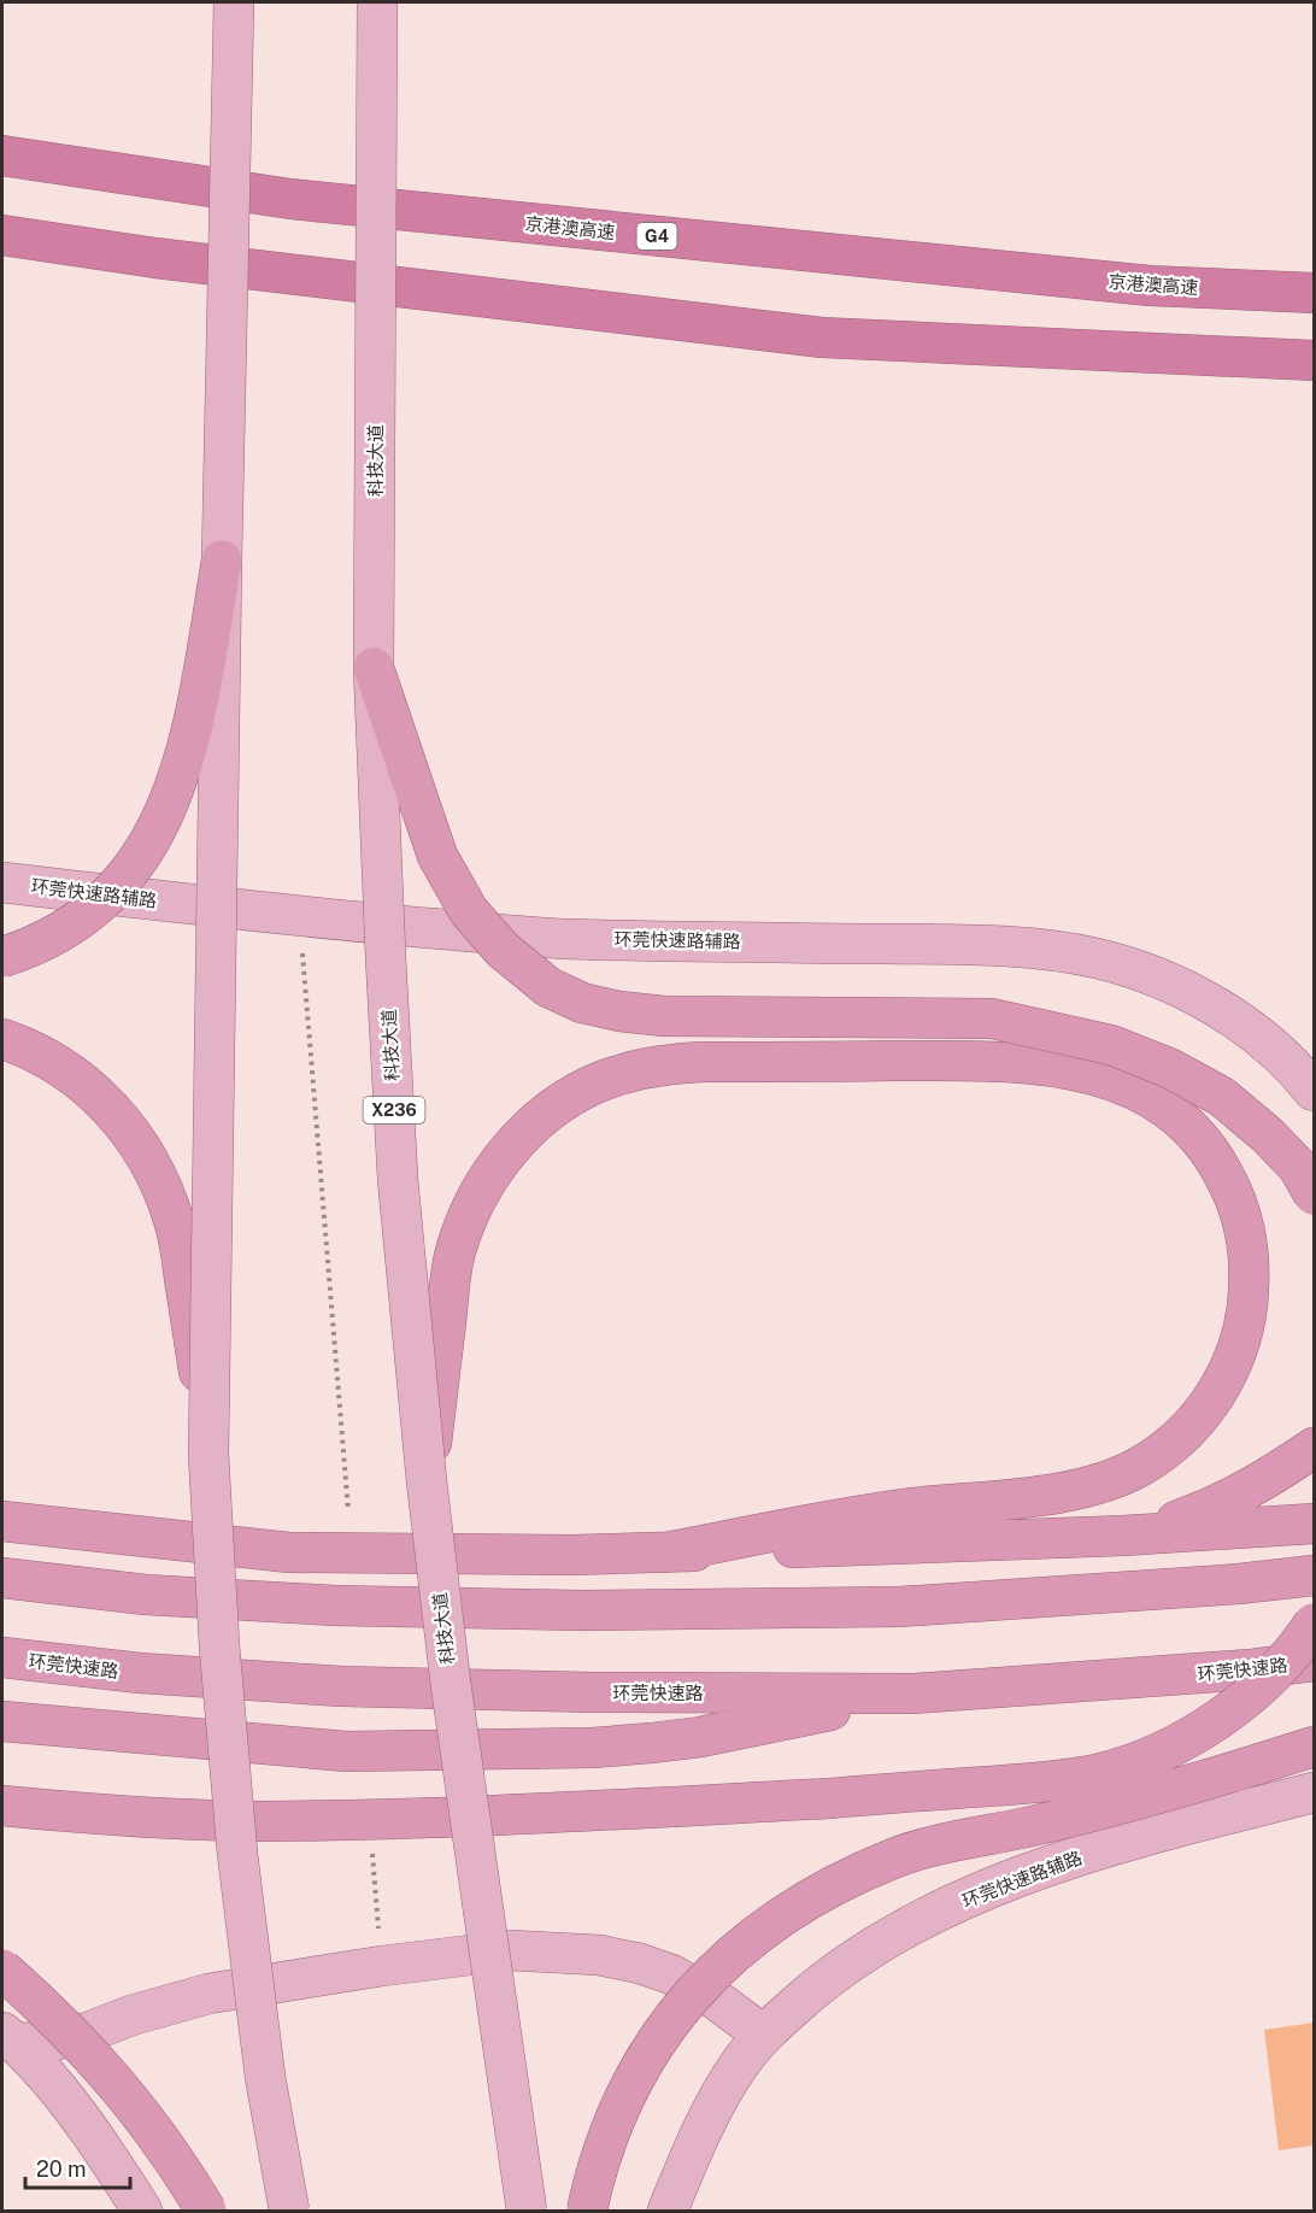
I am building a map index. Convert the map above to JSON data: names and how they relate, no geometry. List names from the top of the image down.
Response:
{
  "streets": {
    "highway": ["京港澳高速", "G4", "环莞快速路"],
    "main road": ["科技大道", "环莞快速路辅路", "X236"]
  },
  "scale_bar": "20 m"
}
